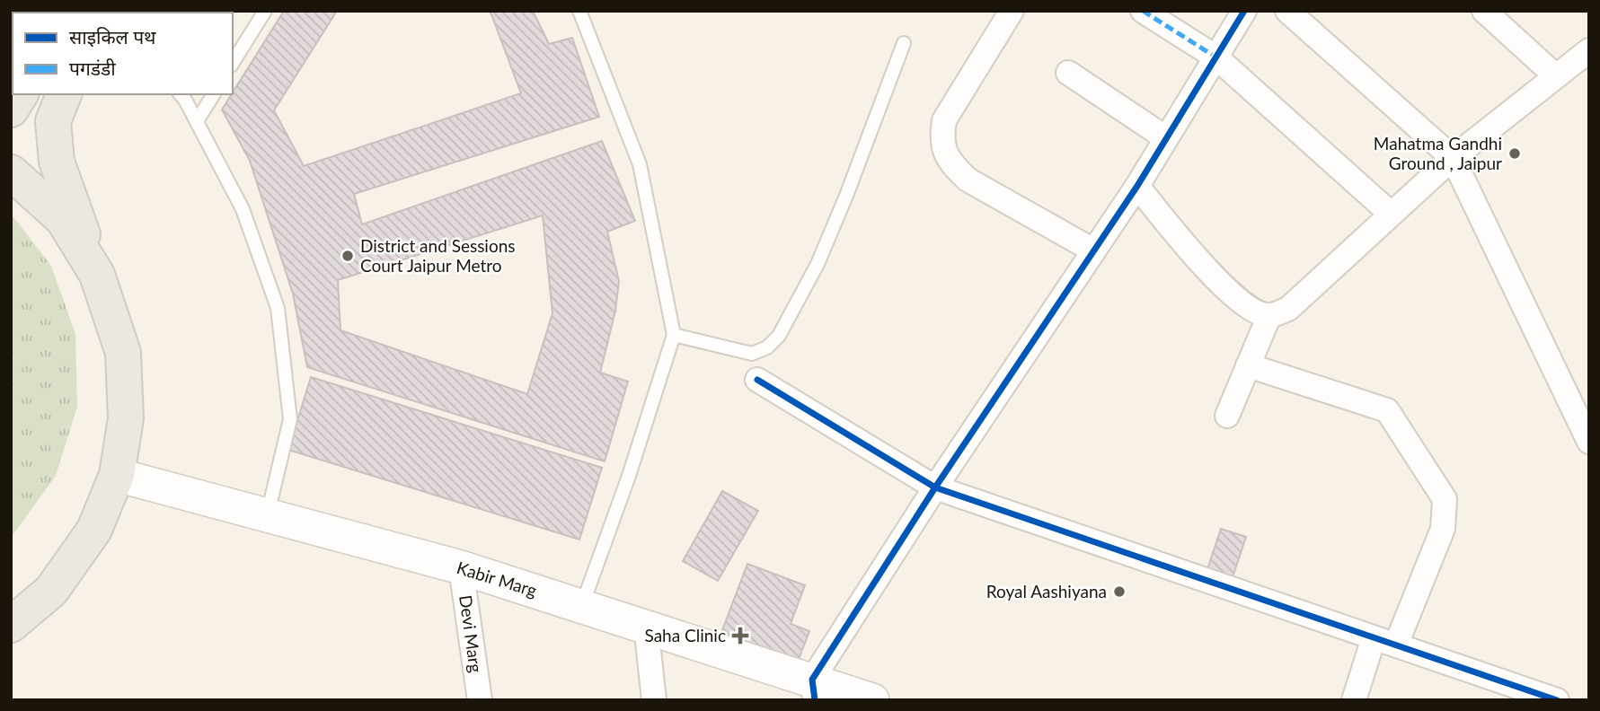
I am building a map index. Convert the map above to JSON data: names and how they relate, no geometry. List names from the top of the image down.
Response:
{
  "streets": {
    "street": ["Kabir Marg", "Devi Marg"]
  },
  "crossings": [
    ["Kabir Marg", "Devi Marg"]
  ],
  "places": {
    "other": ["Mahatma Gandhi Ground , Jaipur", "District and Sessions Court Jaipur Metro", "Royal Aashiyana"],
    "health": ["Saha Clinic"]
  },
  "legend": ["साइकिल पथ", "पगडंडी"]
}
